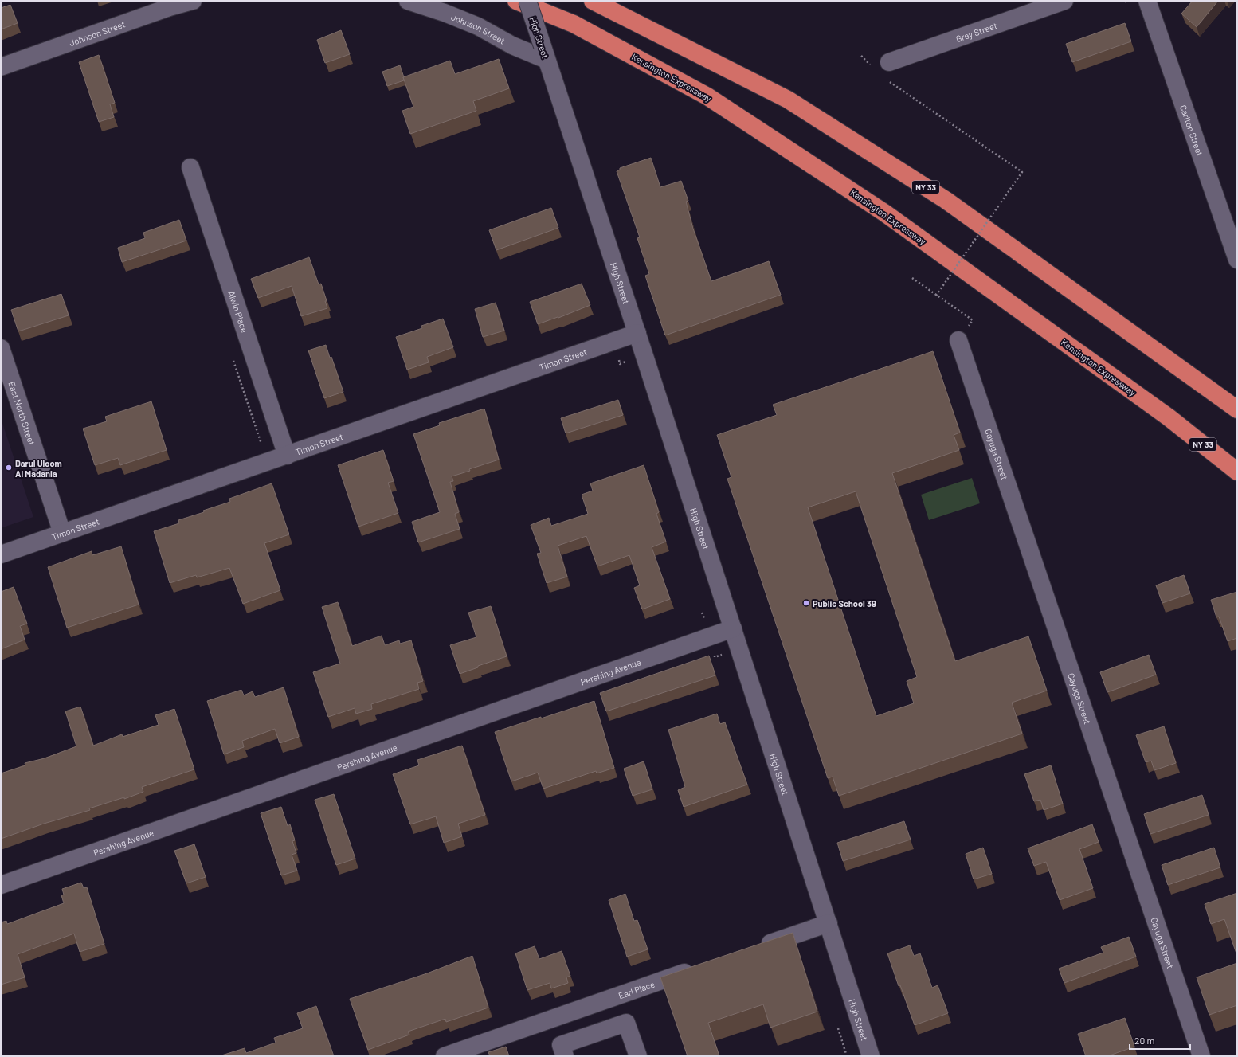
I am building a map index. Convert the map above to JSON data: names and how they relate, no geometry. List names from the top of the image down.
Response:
{
  "streets": {
    "highway": ["Kensington Expressway", "NY 33"],
    "street": [
      "Johnson Street",
      "Grey Street",
      "High Street",
      "Carlton Street",
      "Alwin Place",
      "Timon Street",
      "East North Street",
      "Cayuga Street",
      "Pershing Avenue",
      "Earl Place"
    ]
  },
  "crossings": [
    ["Johnson Street", "High Street"],
    ["High Street", "Timon Street"],
    ["High Street", "Pershing Avenue"],
    ["Alwin Place", "Timon Street"],
    ["Timon Street", "East North Street"]
  ],
  "places": ["Darul Uloom Al Madania", "Public School 39"],
  "scale_bar": "20 m"
}
